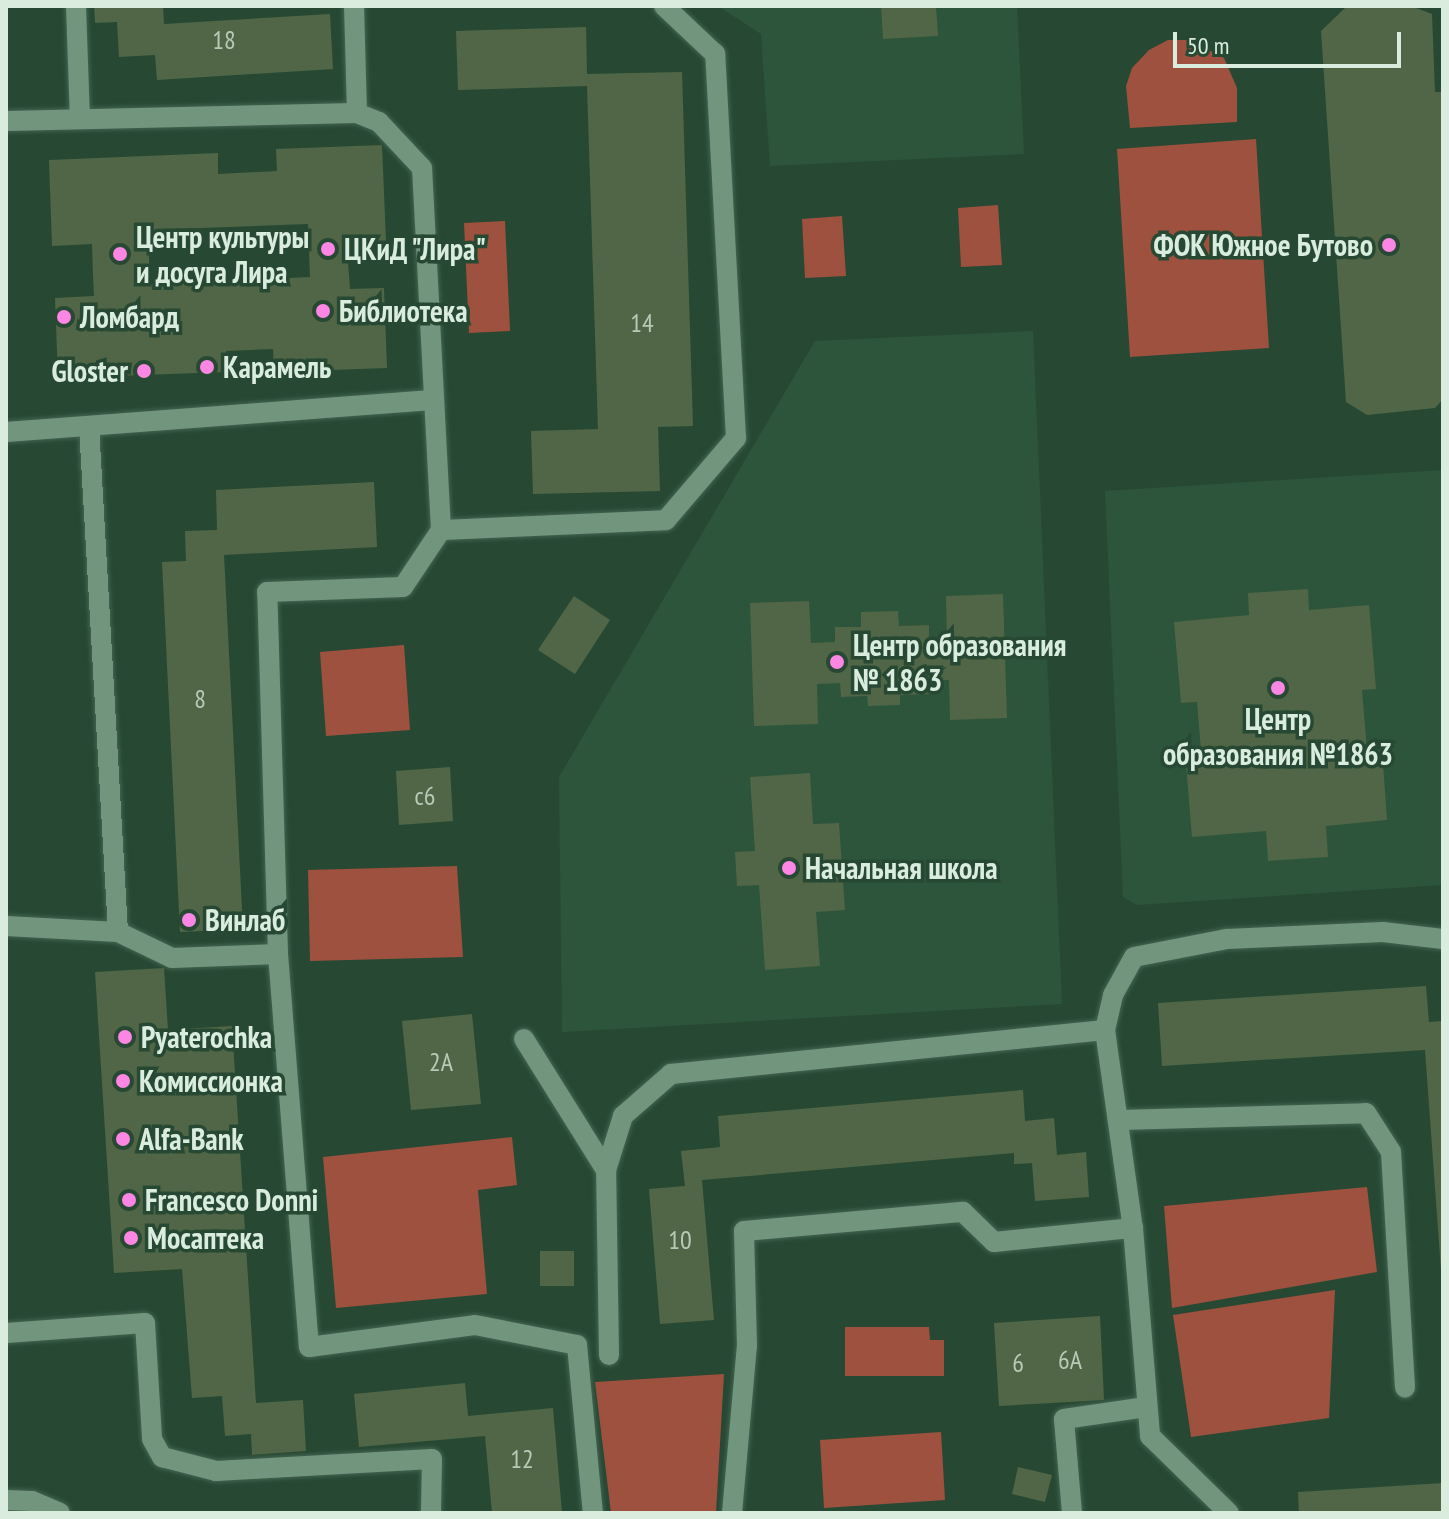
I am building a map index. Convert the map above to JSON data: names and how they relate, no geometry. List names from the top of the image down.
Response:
{
  "places": [
    "ФОК Южное Бутово",
    "ЦКиД \"Лира\"",
    "Центр культуры и досуга Лира",
    "Библиотека",
    "Ломбард",
    "Карамель",
    "Gloster",
    "Центр образования № 1863",
    "Центр образования №1863",
    "Начальная школа",
    "Винлаб",
    "Pyaterochka",
    "Комиссионка",
    "Alfa-Bank",
    "Francesco Donni",
    "Мосаптека"
  ],
  "house_numbers": [
    "18",
    "14",
    "8",
    "с6",
    "2А",
    "10",
    "6А",
    "6",
    "12"
  ],
  "scale_bar": "50 m"
}
